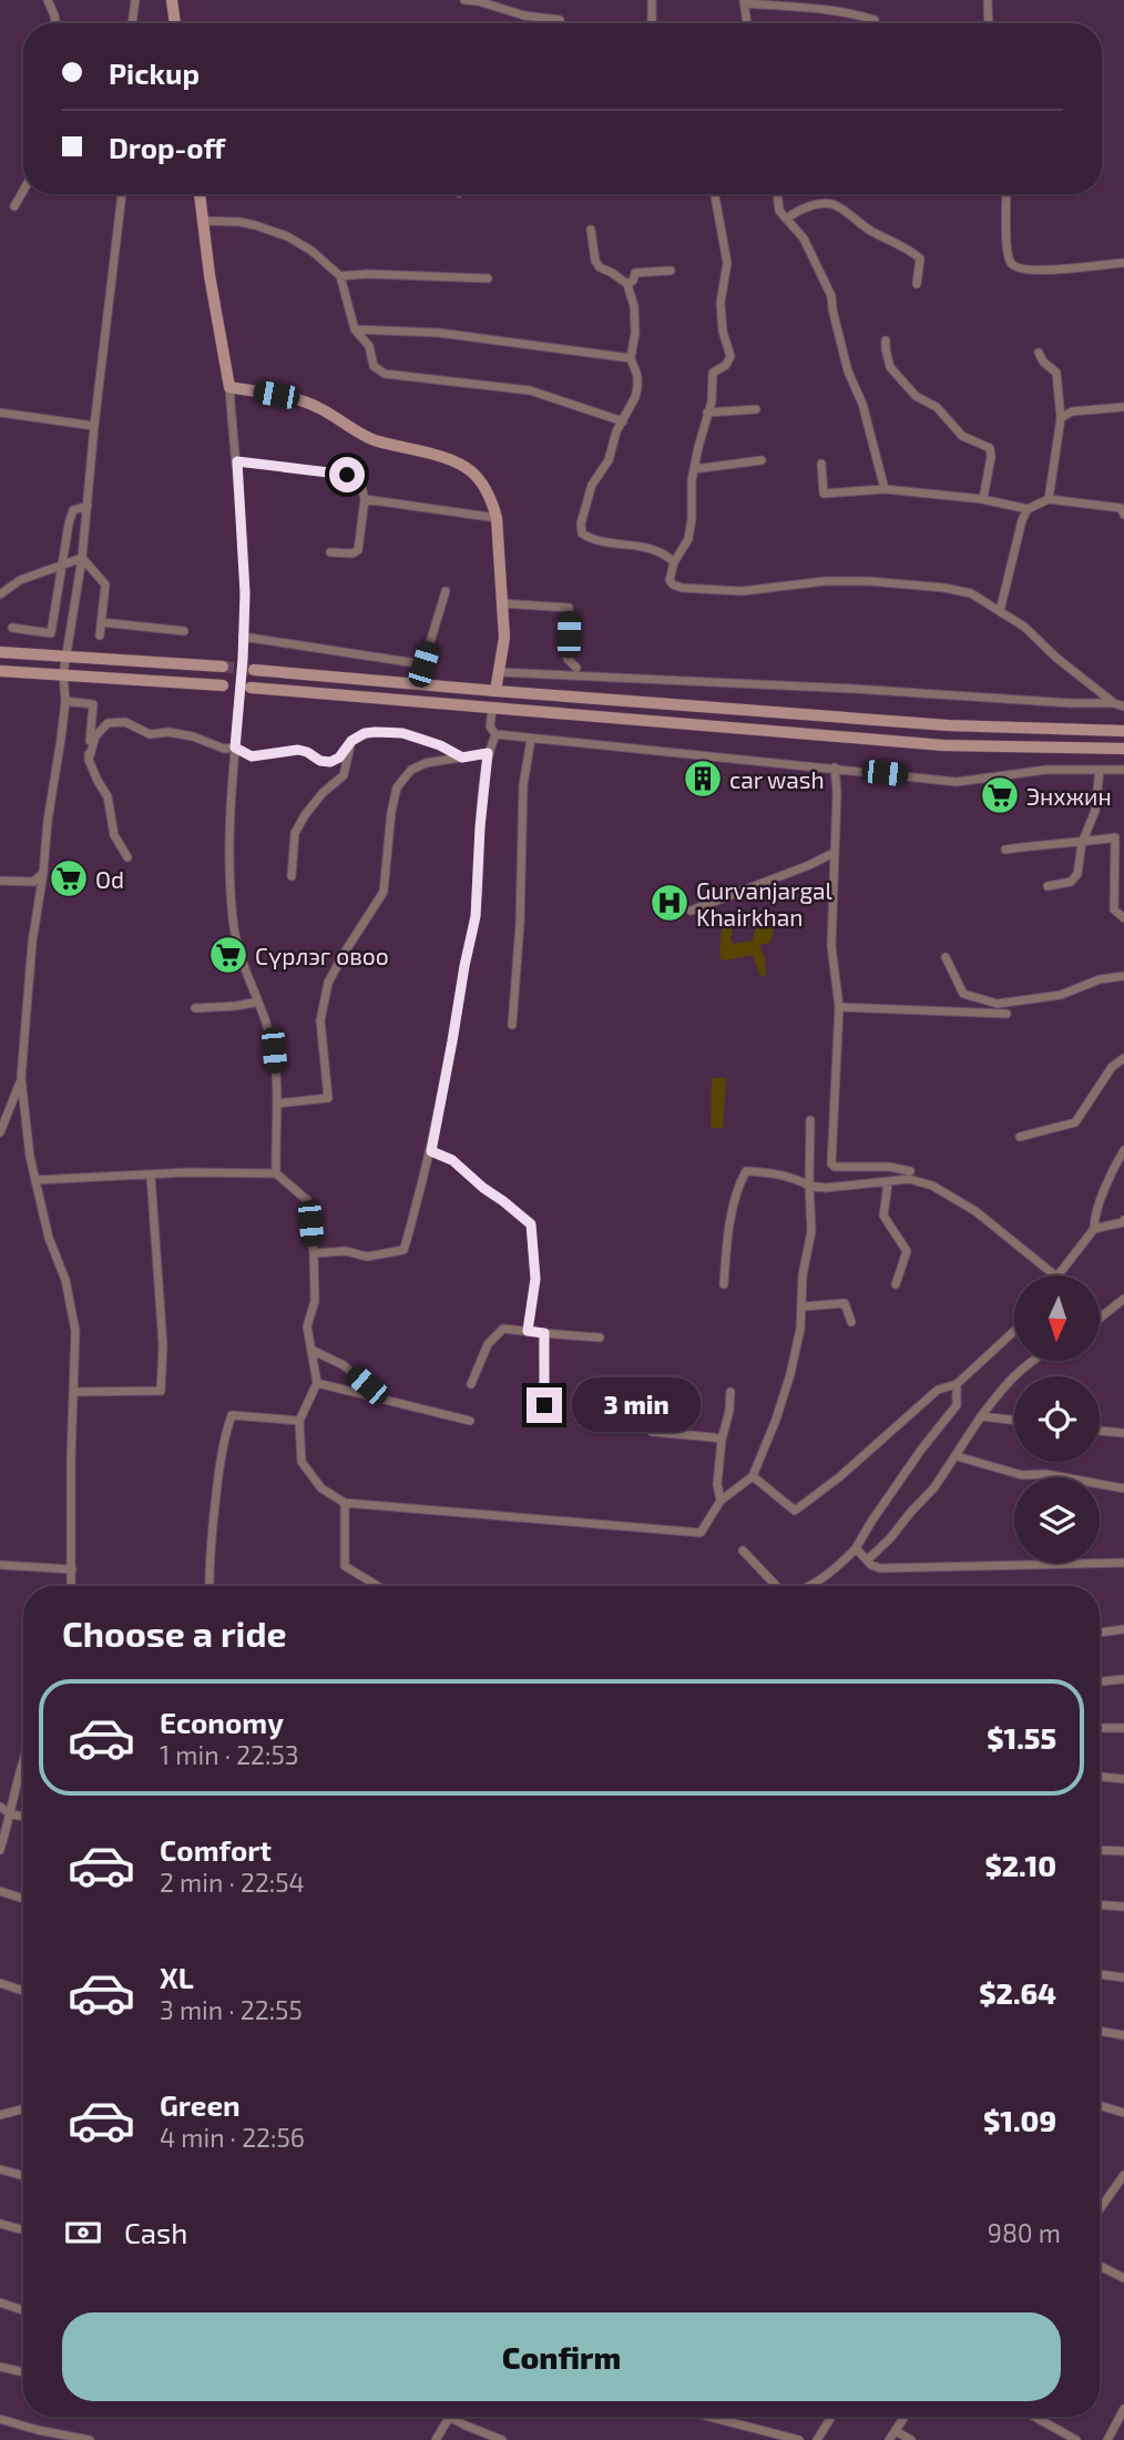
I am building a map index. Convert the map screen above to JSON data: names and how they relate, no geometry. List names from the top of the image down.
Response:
{
  "places": {
    "building": ["car wash"],
    "supermarket": ["Энхжин", "Od", "Сүрлэг овоо"],
    "hospital": ["Gurvanjargal Khairkhan"]
  },
  "north": "bottom",
  "page": {
    "banner": ["Pickup", "Drop-off"],
    "bubble": "3 min",
    "heading": "Choose a ride",
    "list": [
      {
        "name": "Economy",
        "note": "1 min · 22:53",
        "value": "$1.55"
      },
      {
        "name": "Comfort",
        "note": "2 min · 22:54",
        "value": "$2.10"
      },
      {
        "name": "XL",
        "note": "3 min · 22:55",
        "value": "$2.64"
      },
      {
        "name": "Green",
        "note": "4 min · 22:56",
        "value": "$1.09"
      }
    ],
    "pay": ["Cash", "980 m"],
    "buttons": "Confirm"
  }
}
